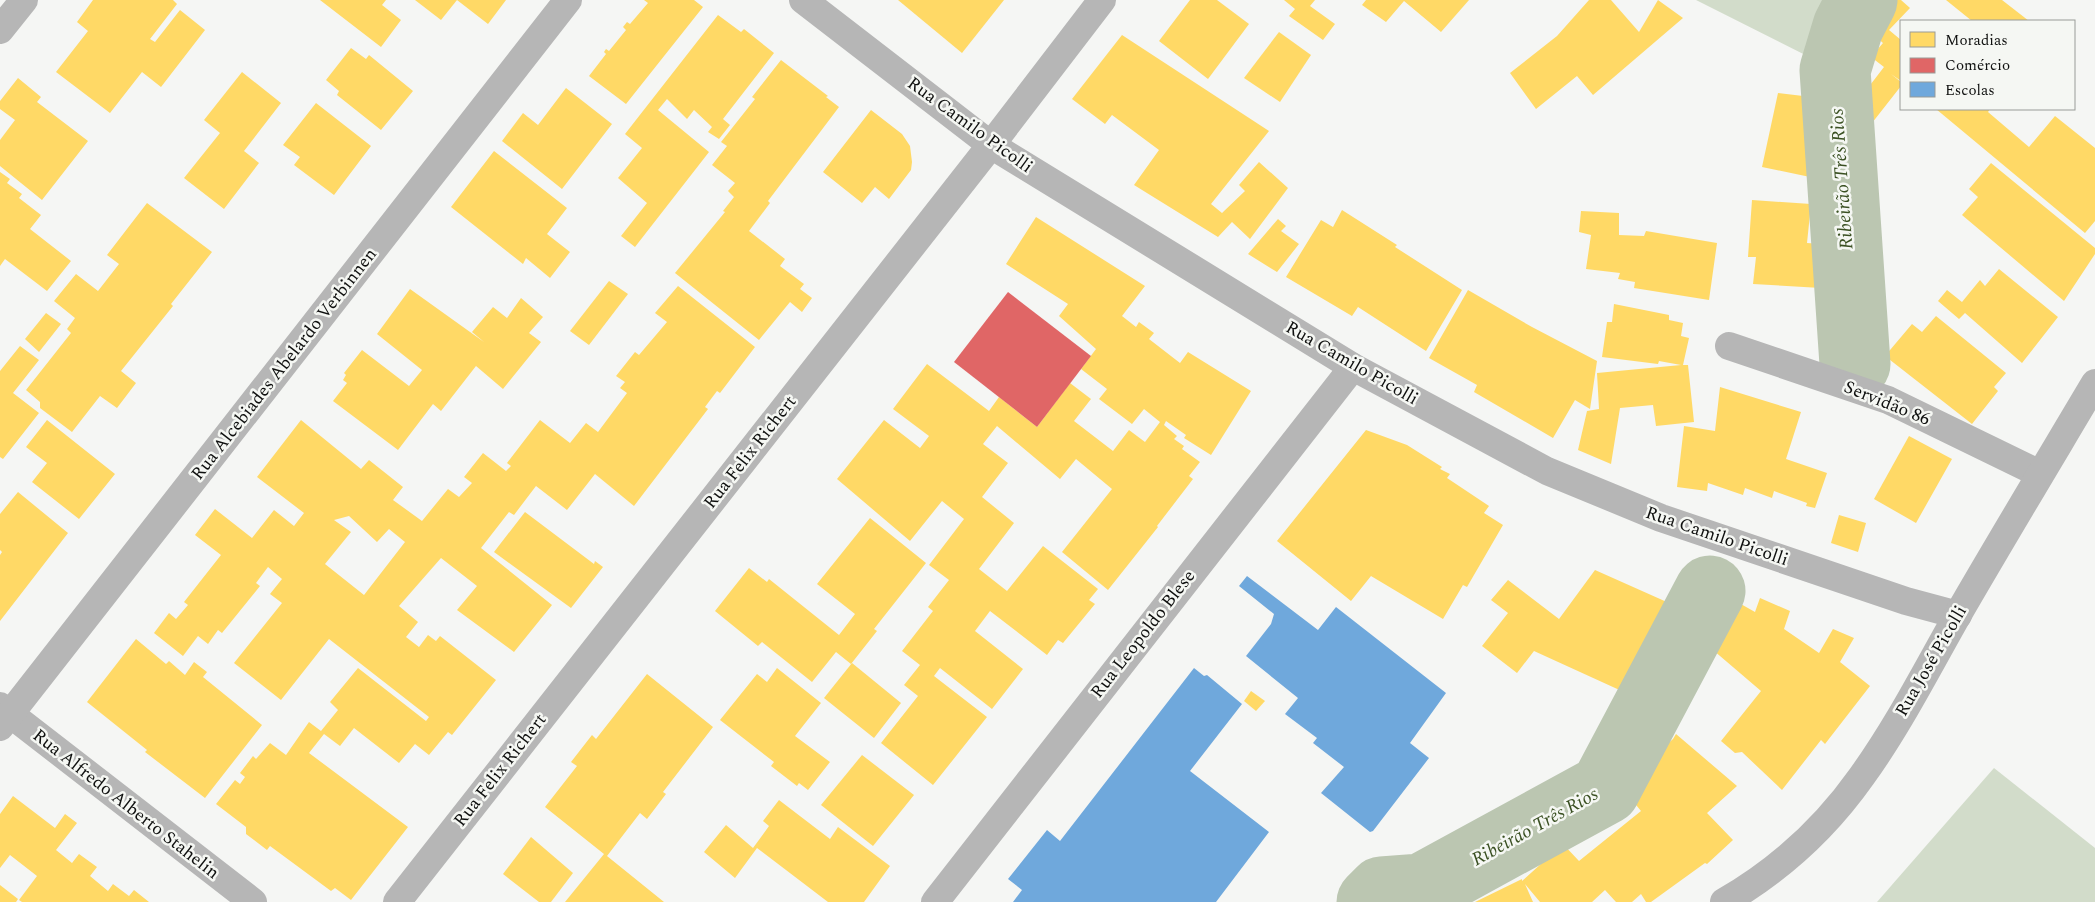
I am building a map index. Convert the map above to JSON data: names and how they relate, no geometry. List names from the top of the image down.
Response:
{
  "streets": {
    "street": [
      "Rua Camilo Picolli",
      "Rua Alcebiades Abelardo Verbinnen",
      "Servidão 86",
      "Rua Felix Richert",
      "Rua Leopoldo Blese",
      "Rua José Picolli",
      "Rua Alfredo Alberto Stahelin"
    ]
  },
  "crossings": [
    ["Rua Camilo Picolli", "Rua Felix Richert"],
    ["Rua Camilo Picolli", "Rua Leopoldo Blese"],
    ["Rua Camilo Picolli", "Rua José Picolli"],
    ["Rua Alcebiades Abelardo Verbinnen", "Rua Alfredo Alberto Stahelin"],
    ["Servidão 86", "Rua José Picolli"]
  ],
  "water": ["Ribeirão Três Rios"],
  "legend": ["Moradias", "Comércio", "Escolas"]
}
